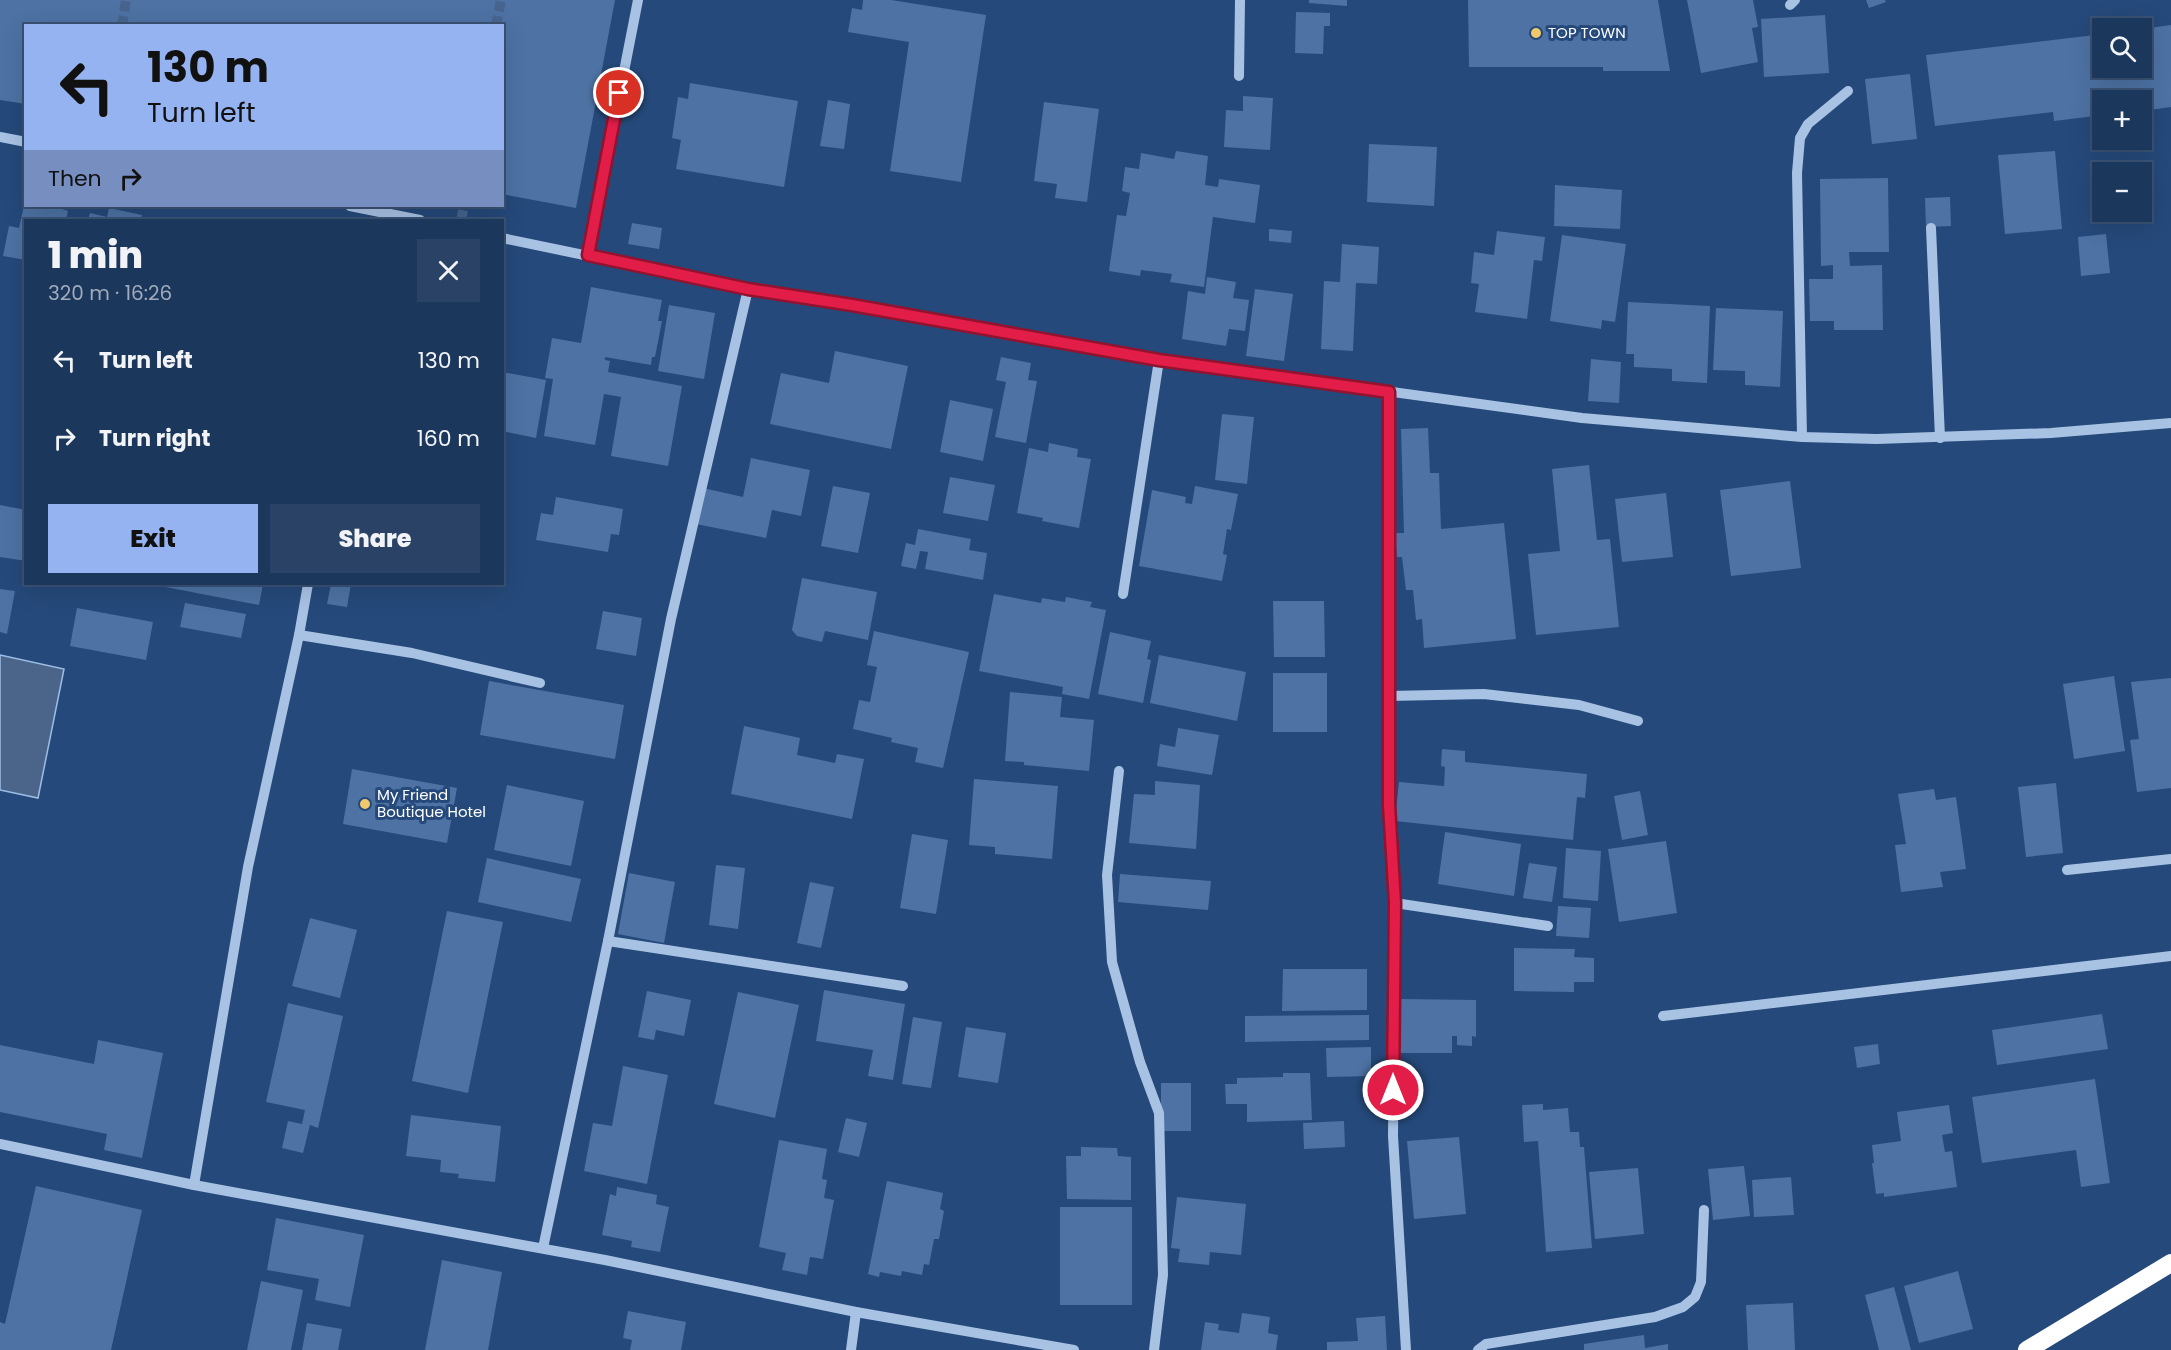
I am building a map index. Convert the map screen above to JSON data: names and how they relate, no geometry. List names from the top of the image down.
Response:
{
  "places": ["TOP TOWN", "My Friend Boutique Hotel"],
  "page": {
    "map_buttons": ["+", "−"],
    "turn": ["130 m", "Turn left"],
    "then": "Then",
    "heading": ["1 min", "320 m · 16:26"],
    "list": [
      {
        "name": "Turn left",
        "value": "130 m"
      },
      {
        "name": "Turn right",
        "value": "160 m"
      }
    ],
    "buttons": ["Exit", "Share"]
  }
}
